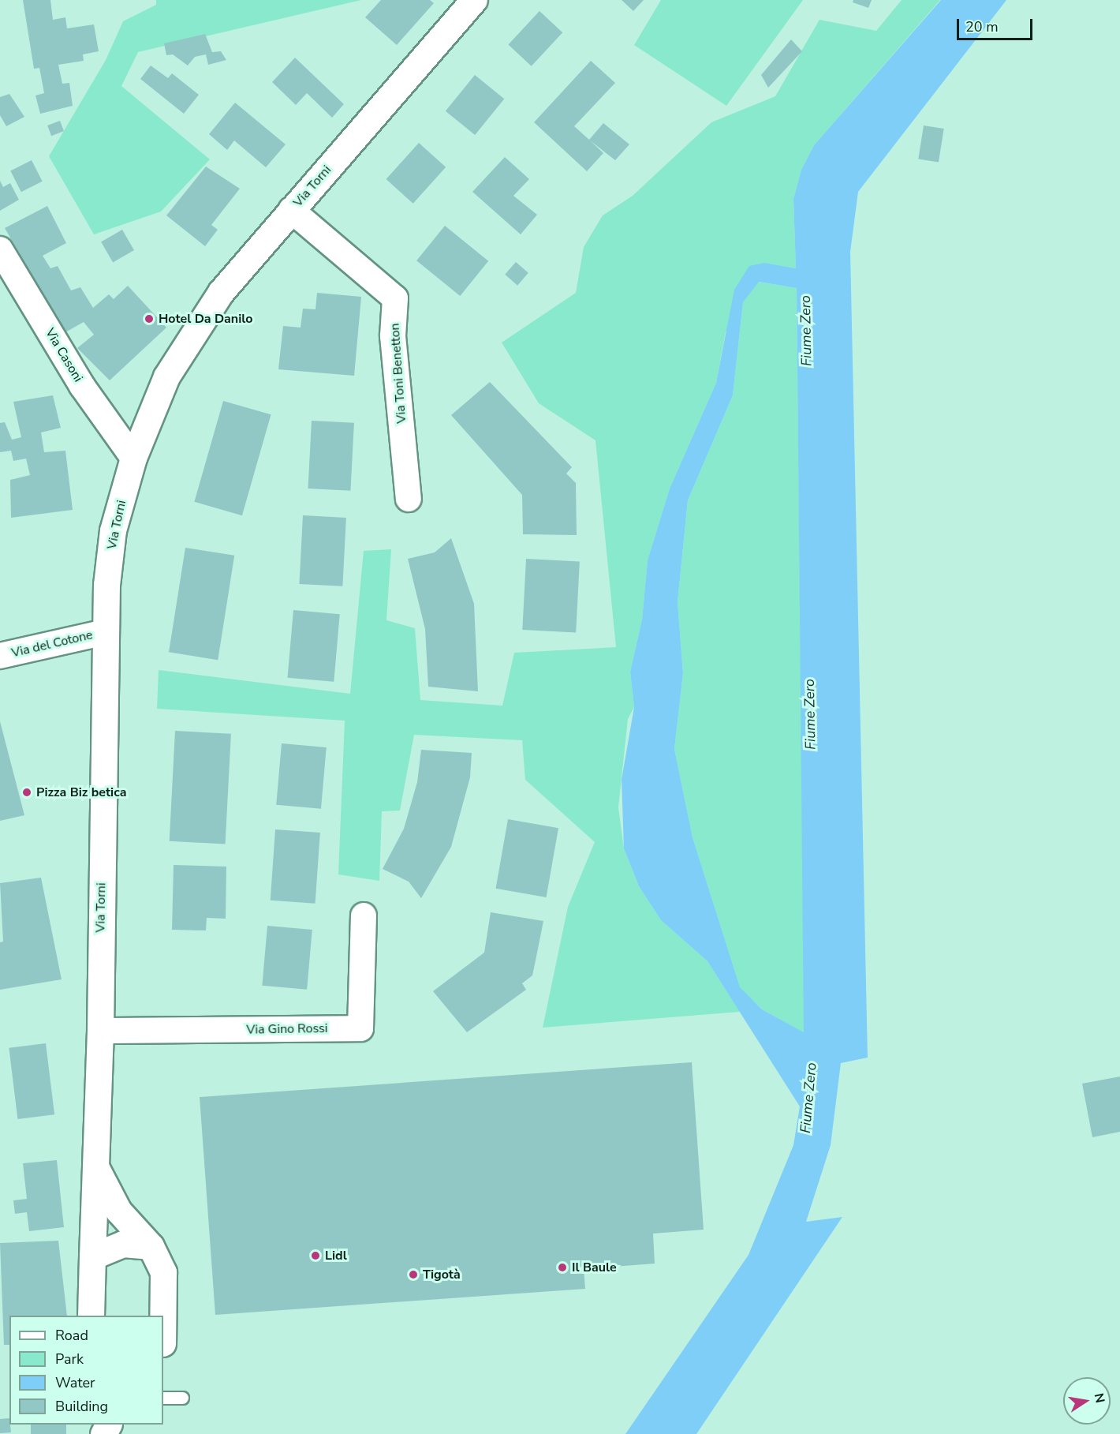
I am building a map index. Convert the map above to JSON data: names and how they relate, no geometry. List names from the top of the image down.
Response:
{
  "streets": {
    "main road": ["Via Torni"],
    "street": [
      "Via Casoni",
      "Via Toni Benetton",
      "Via del Cotone",
      "Via Gino Rossi"
    ]
  },
  "crossings": [
    ["Via Torni", "Via Casoni"],
    ["Via Torni", "Via Toni Benetton"],
    ["Via Torni", "Via del Cotone"],
    ["Via Torni", "Via Gino Rossi"]
  ],
  "water": ["Fiume Zero"],
  "places": [
    "Hotel Da Danilo",
    "Pizza Biz betica",
    "Lidl",
    "Il Baule",
    "Tigotà"
  ],
  "legend": [
    "Road",
    "Park",
    "Water",
    "Building"
  ],
  "scale_bar": "20 m",
  "north": "right"
}
